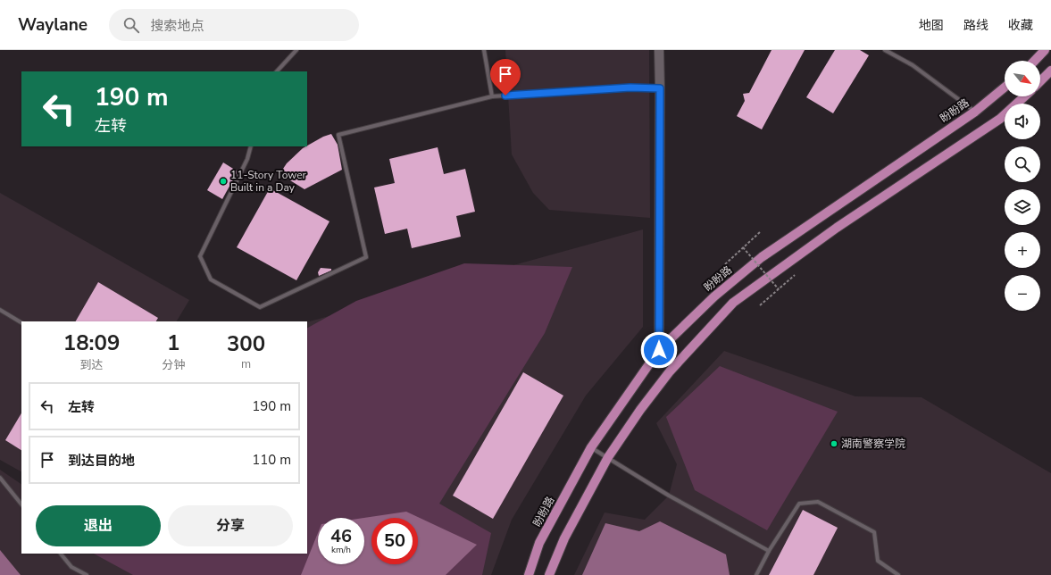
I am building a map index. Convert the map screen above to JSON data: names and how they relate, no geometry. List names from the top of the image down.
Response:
{
  "streets": {
    "main road": ["盼盼路"]
  },
  "places": ["11-Story Tower Built in a Day", "湖南警察学院"],
  "north": "bottom right",
  "page": {
    "header": "Waylane",
    "search": "搜索地点",
    "nav": ["地图", "路线", "收藏"],
    "map_buttons": ["+", "−"],
    "turn": ["190 m", "左转"],
    "eta": [
      "18:09",
      "到达",
      "1",
      "分钟",
      "300",
      "m"
    ],
    "list": [
      {
        "name": "左转",
        "value": "190 m"
      },
      {
        "name": "到达目的地",
        "value": "110 m"
      }
    ],
    "buttons": ["退出", "分享"],
    "speed": "46 km/h",
    "limit": "50"
  }
}
